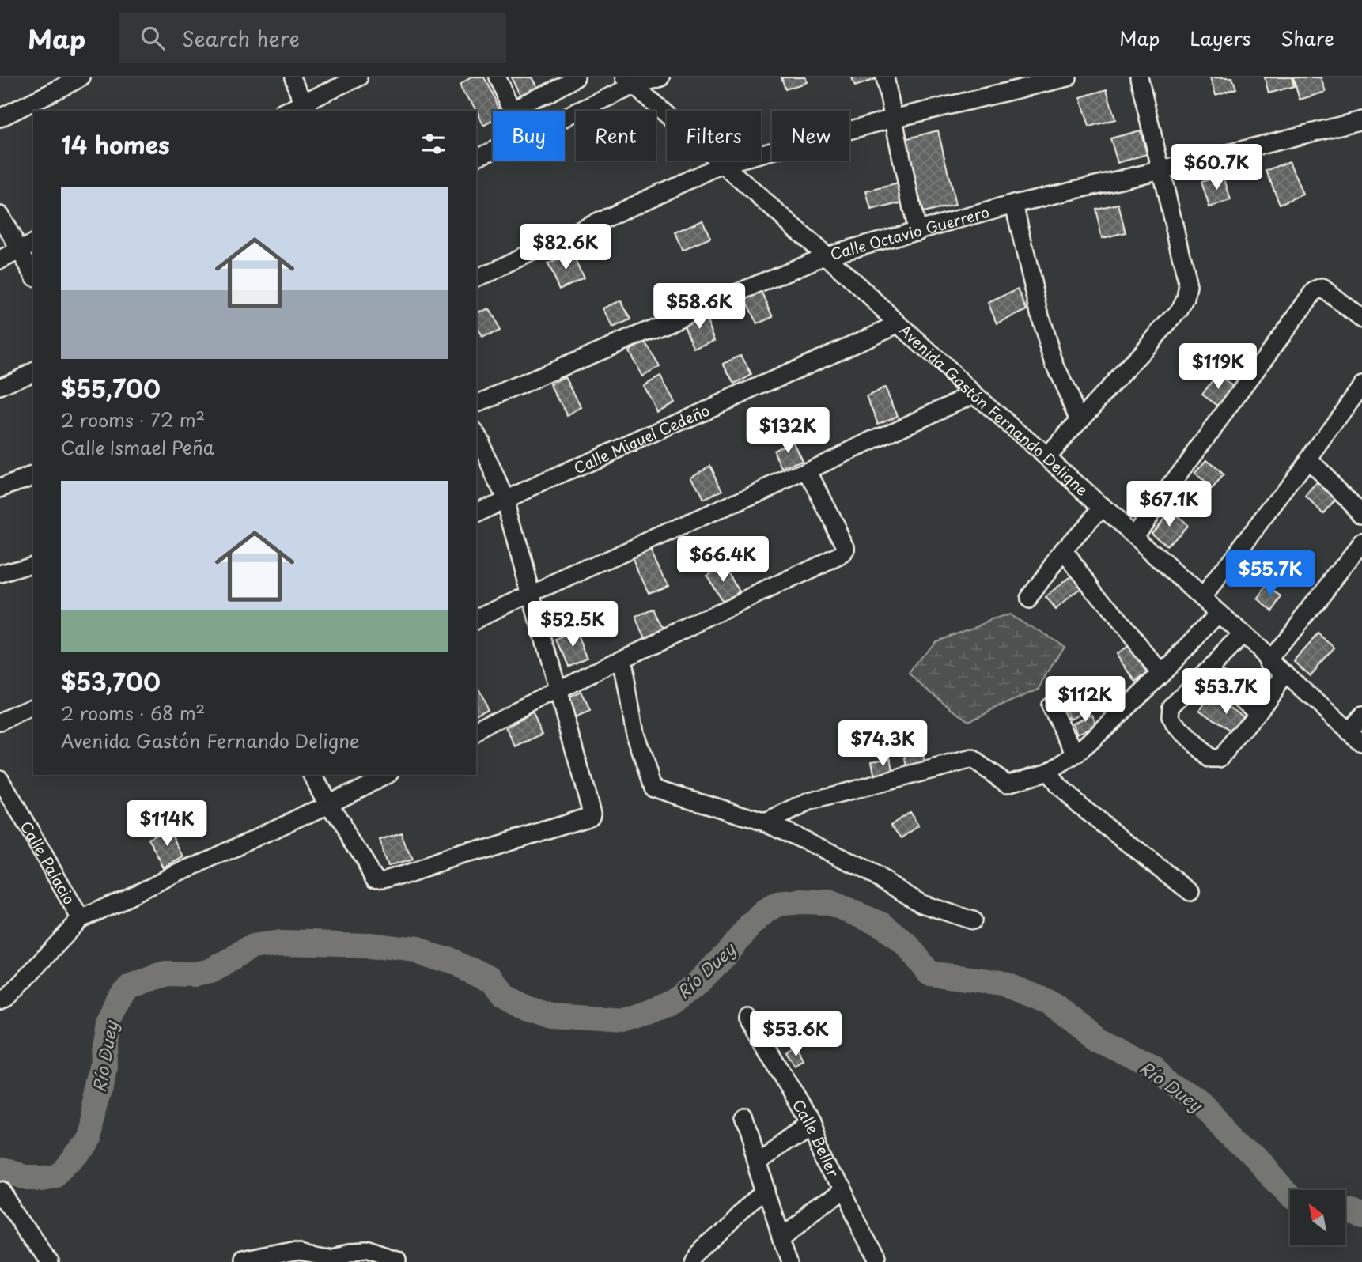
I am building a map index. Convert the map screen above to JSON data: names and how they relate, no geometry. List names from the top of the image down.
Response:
{
  "streets": {
    "street": [
      "Calle Octavio Guerrero",
      "Avenida Gastón Fernando Deligne",
      "Calle Miguel Cedeño",
      "Calle Palacio",
      "Calle Beller"
    ]
  },
  "crossings": [
    ["Calle Octavio Guerrero", "Avenida Gastón Fernando Deligne"],
    ["Avenida Gastón Fernando Deligne", "Calle Miguel Cedeño"]
  ],
  "water": ["Río Duey"],
  "north": "top left",
  "page": {
    "header": "Map",
    "search": "Search here",
    "nav": ["Map", "Layers", "Share"],
    "chip": [
      "Buy",
      "Rent",
      "Filters",
      "New"
    ],
    "heading": "14 homes",
    "price": [
      "$60.7K",
      "$82.6K",
      "$58.6K",
      "$119K",
      "$132K",
      "$67.1K",
      "$66.4K",
      "$55.7K",
      "$52.5K",
      "$53.7K",
      "$112K",
      "$74.3K",
      "$114K",
      "$53.6K"
    ],
    "list": [
      {
        "name": "$55,700",
        "note": "2 rooms · 72 m² · Calle Ismael Peña"
      },
      {
        "name": "$53,700",
        "note": "2 rooms · 68 m² · Avenida Gastón Fernando Deligne"
      }
    ]
  }
}
